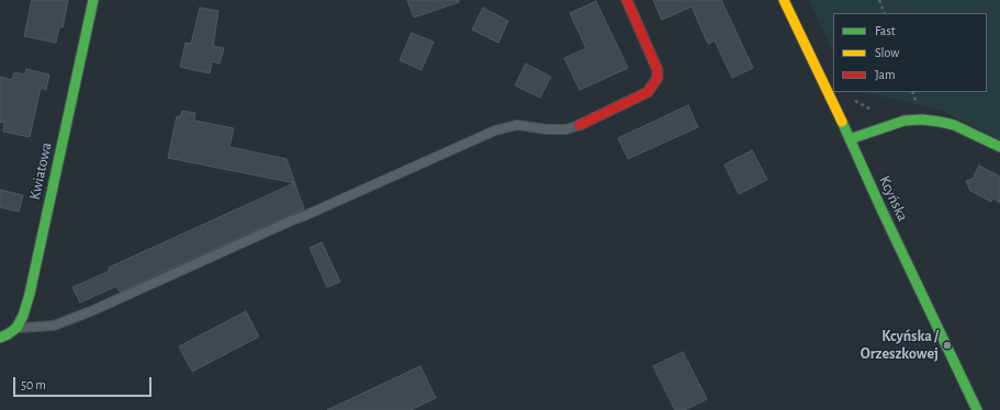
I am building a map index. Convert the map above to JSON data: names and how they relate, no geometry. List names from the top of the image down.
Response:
{
  "streets": {
    "street": ["Kwiatowa", "Kcyńska"]
  },
  "places": ["Kcyńska / Orzeszkowej"],
  "legend": ["Fast", "Slow", "Jam"],
  "scale_bar": "50 m"
}
